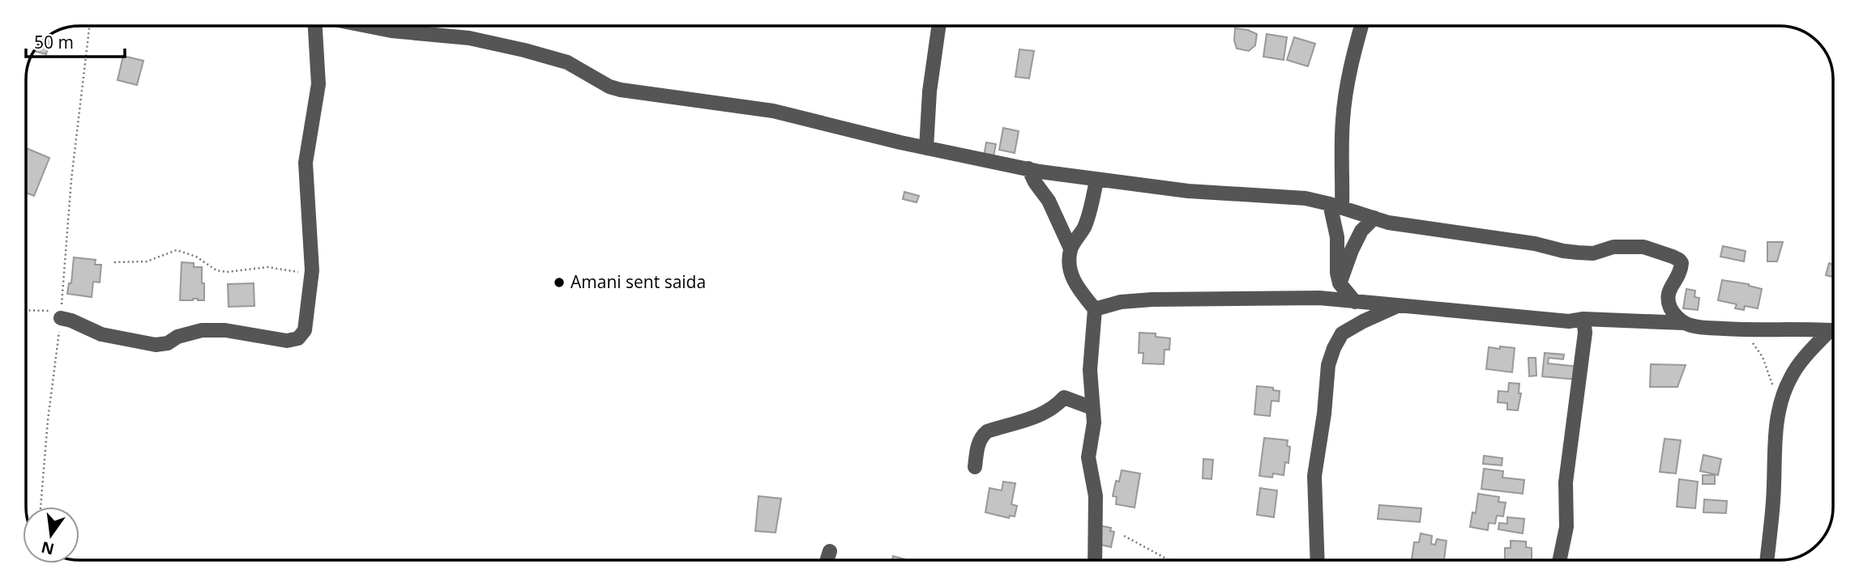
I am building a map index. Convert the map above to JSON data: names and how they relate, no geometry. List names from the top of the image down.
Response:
{
  "places": ["Amani sent saida"],
  "scale_bar": "50 m",
  "north": "bottom"
}
